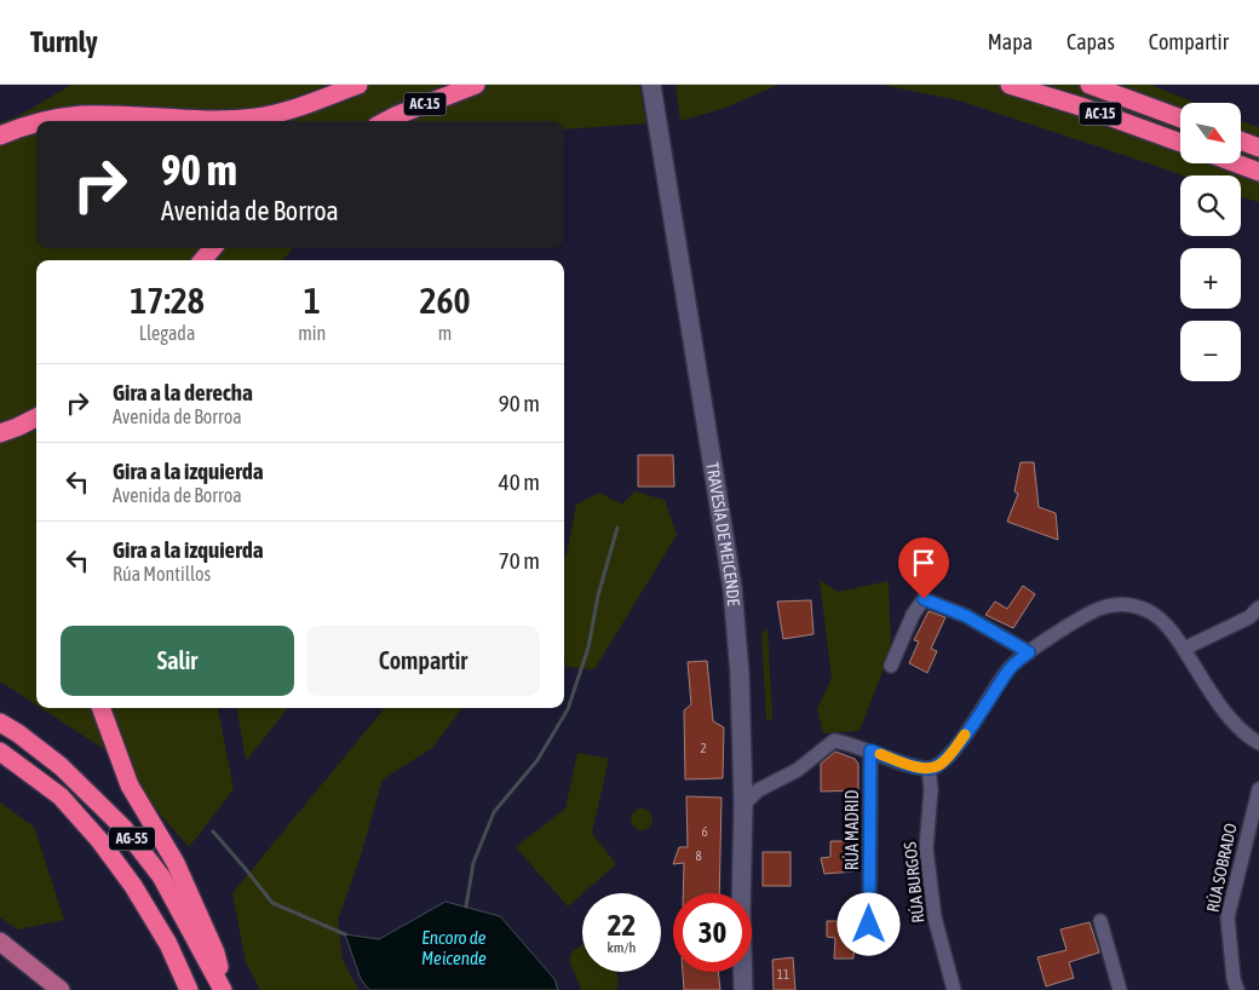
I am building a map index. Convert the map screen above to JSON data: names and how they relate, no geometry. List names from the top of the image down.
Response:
{
  "streets": {
    "highway": ["AC-15", "AG-55"],
    "main road": ["TRAVESÍA DE MEICENDE"],
    "street": ["RÚA MADRID", "RÚA SOBRADO", "RÚA BURGOS"]
  },
  "water": ["Encoro de Meicende"],
  "house_numbers": [
    "2",
    "6",
    "8",
    "11"
  ],
  "north": "bottom right",
  "page": {
    "header": "Turnly",
    "nav": ["Mapa", "Capas", "Compartir"],
    "map_buttons": ["+", "−"],
    "turn": ["90 m", "Avenida de Borroa"],
    "eta": [
      "17:28",
      "Llegada",
      "1",
      "min",
      "260",
      "m"
    ],
    "list": [
      {
        "name": "Gira a la derecha",
        "note": "Avenida de Borroa",
        "value": "90 m"
      },
      {
        "name": "Gira a la izquierda",
        "note": "Avenida de Borroa",
        "value": "40 m"
      },
      {
        "name": "Gira a la izquierda",
        "note": "Rúa Montillos",
        "value": "70 m"
      }
    ],
    "buttons": ["Salir", "Compartir"],
    "speed": "22 km/h",
    "limit": "30"
  }
}
